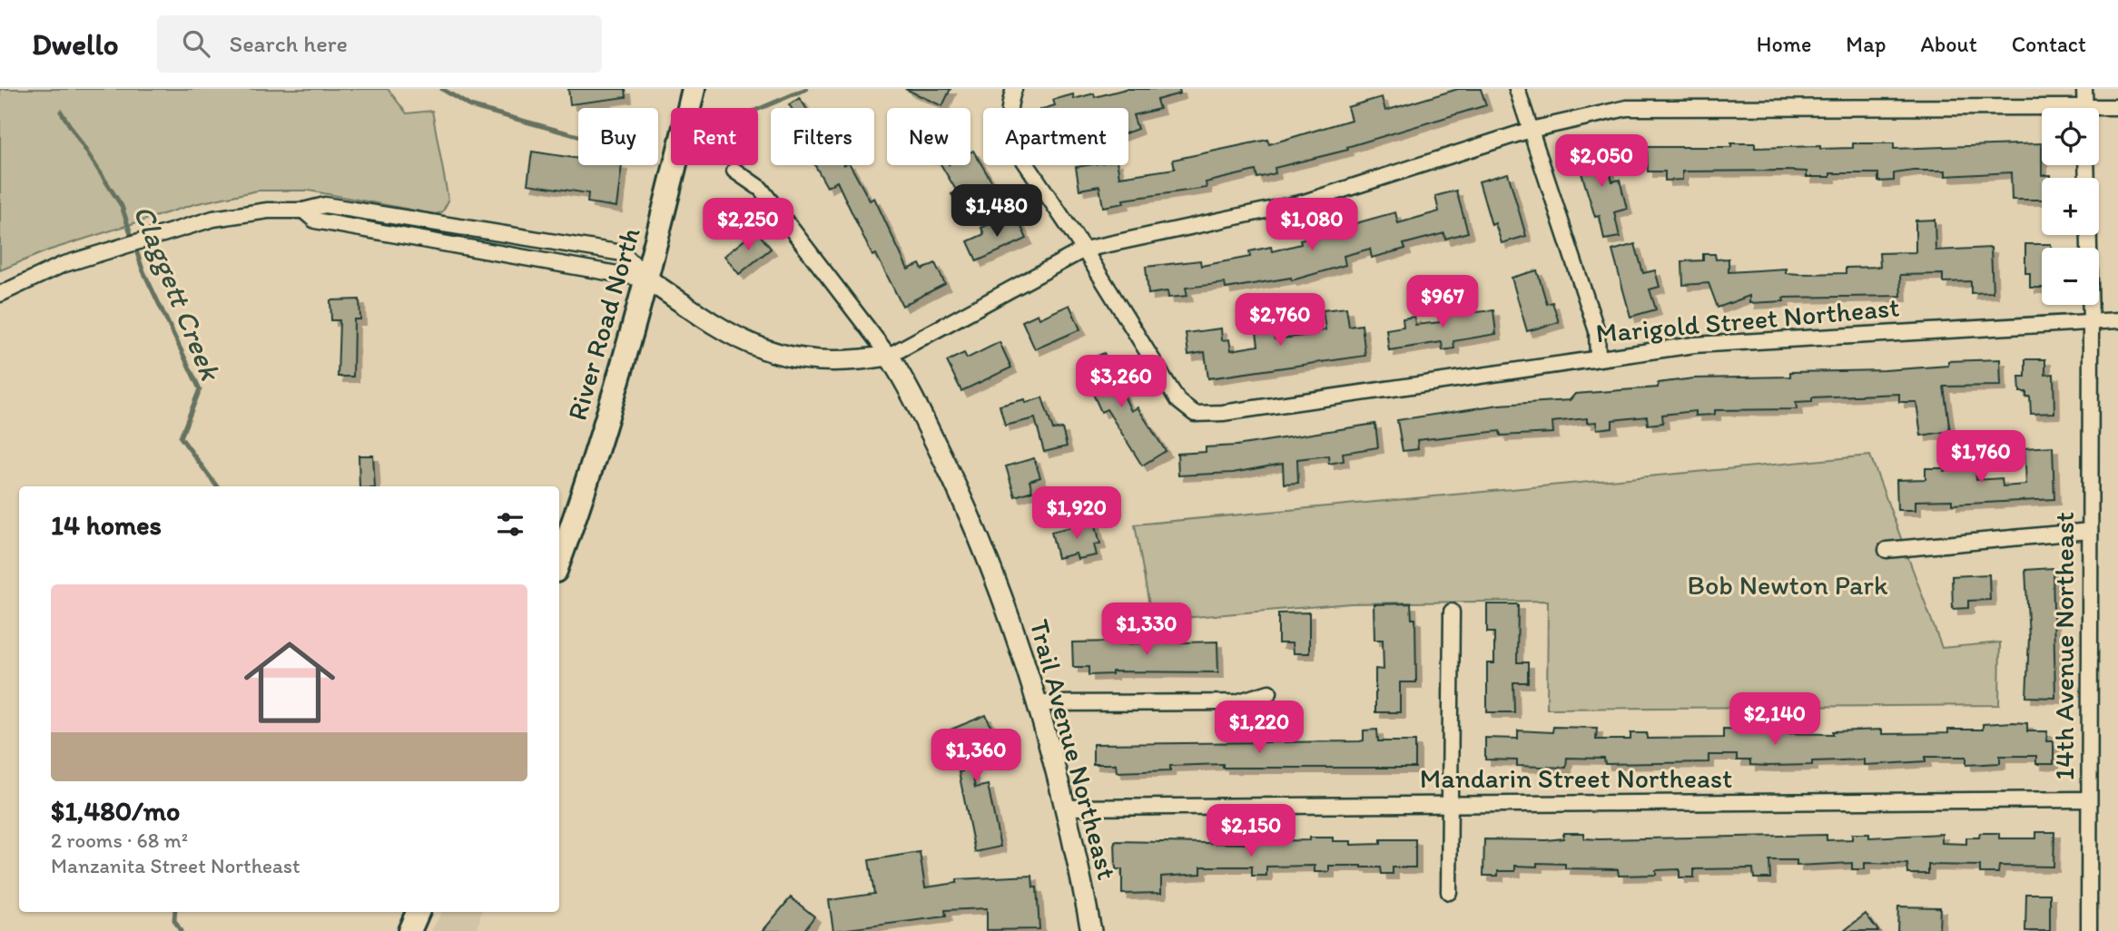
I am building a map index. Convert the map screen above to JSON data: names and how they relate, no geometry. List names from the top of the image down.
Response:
{
  "streets": {
    "main road": ["River Road North"],
    "street": [
      "Marigold Street Northeast",
      "14th Avenue Northeast",
      "Trail Avenue Northeast",
      "Mandarin Street Northeast"
    ]
  },
  "crossings": [
    ["Marigold Street Northeast", "14th Avenue Northeast"],
    ["14th Avenue Northeast", "Mandarin Street Northeast"],
    ["Trail Avenue Northeast", "Mandarin Street Northeast"]
  ],
  "water": ["Claggett Creek"],
  "parks": ["Bob Newton Park"],
  "page": {
    "header": "Dwello",
    "search": "Search here",
    "nav": [
      "Home",
      "Map",
      "About",
      "Contact"
    ],
    "map_buttons": ["+", "−"],
    "chip": [
      "Buy",
      "Rent",
      "Filters",
      "New",
      "Apartment"
    ],
    "price": [
      "$2,050",
      "$1,480",
      "$2,250",
      "$1,080",
      "$967",
      "$2,760",
      "$3,260",
      "$1,760",
      "$1,920",
      "$1,330",
      "$2,140",
      "$1,220",
      "$1,360",
      "$2,150"
    ],
    "heading": "14 homes",
    "list": [
      {
        "name": "$1,480/mo",
        "note": "2 rooms · 68 m² · Manzanita Street Northeast"
      }
    ]
  }
}
